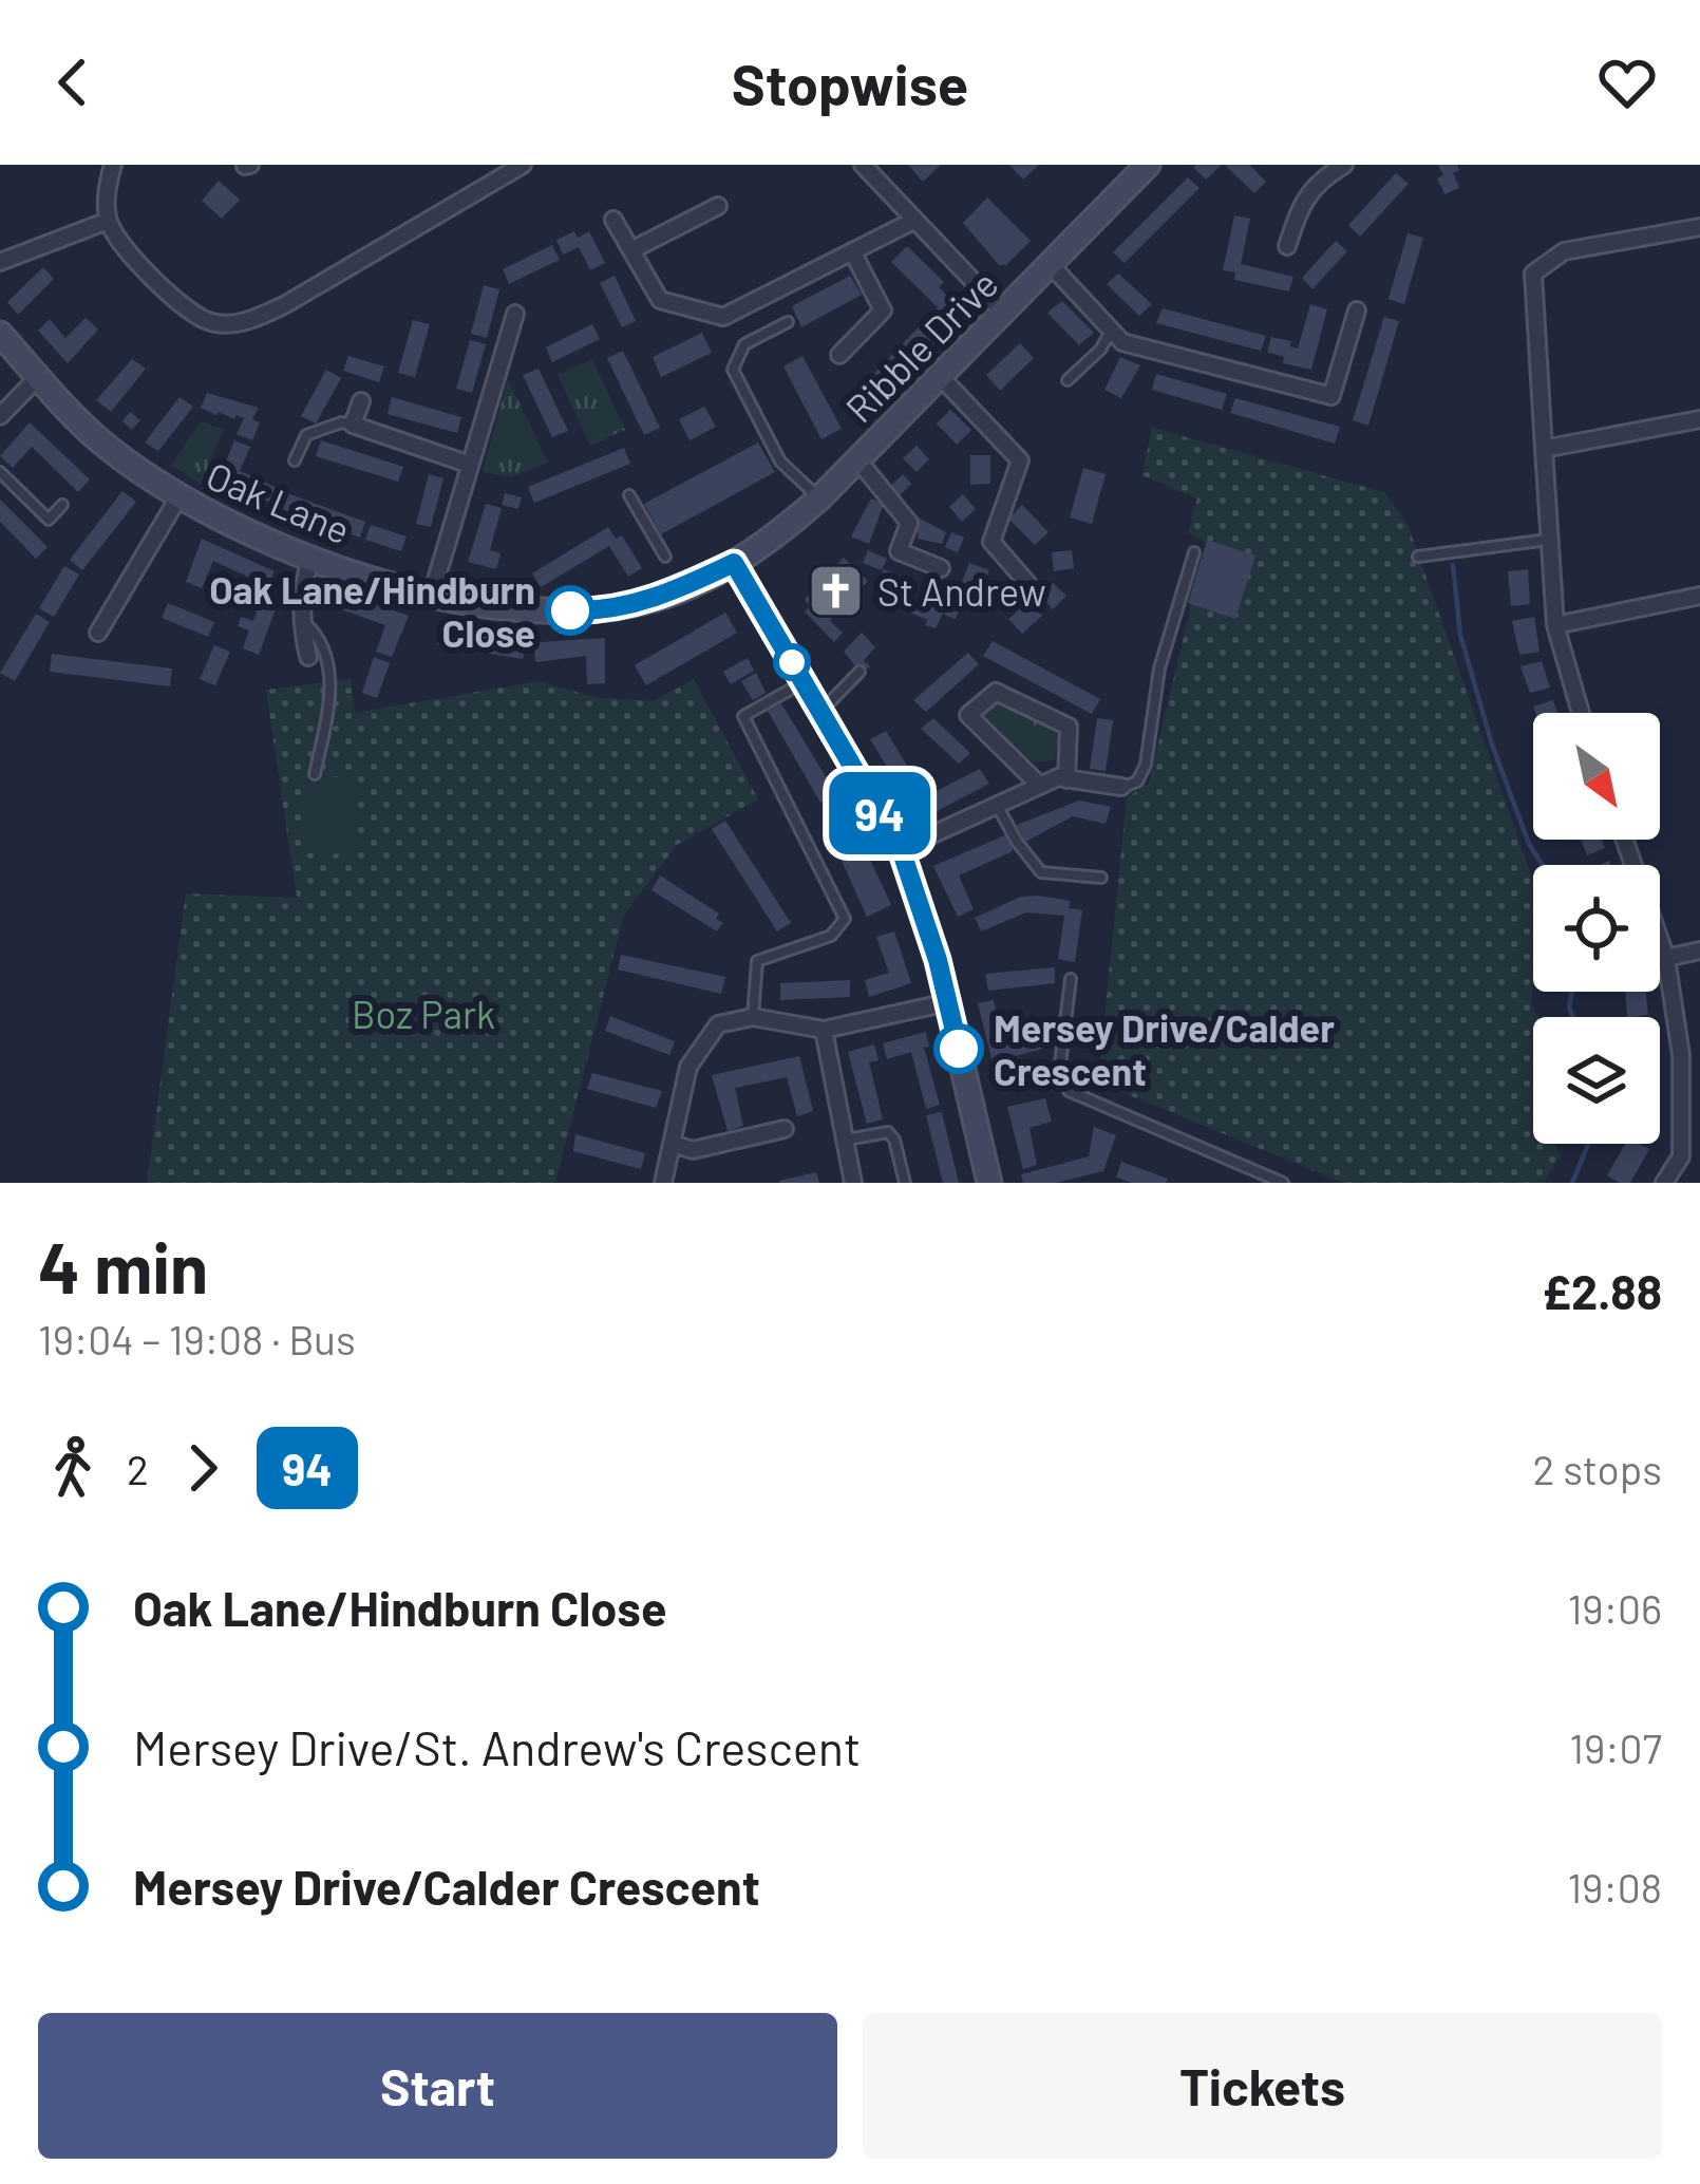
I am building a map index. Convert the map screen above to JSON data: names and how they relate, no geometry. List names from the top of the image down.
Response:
{
  "streets": {
    "street": ["Ribble Drive", "Oak Lane"]
  },
  "crossings": [
    ["Ribble Drive", "Oak Lane"]
  ],
  "parks": ["Boz Park"],
  "places": {
    "church": ["St Andrew"],
    "other": ["Oak Lane/Hindburn Close", "Mersey Drive/Calder Crescent"]
  },
  "lines": ["bus line 94"],
  "north": "bottom right",
  "page": {
    "header": "Stopwise",
    "on_map": "94",
    "heading": ["4 min", "19:04 – 19:08 · Bus", "£2.88"],
    "legs": ["2", "94", "2 stops"],
    "list": [
      {
        "name": "Oak Lane/Hindburn Close",
        "value": "19:06"
      },
      {
        "name": "Mersey Drive/St. Andrew's Crescent",
        "value": "19:07"
      },
      {
        "name": "Mersey Drive/Calder Crescent",
        "value": "19:08"
      }
    ],
    "buttons": ["Start", "Tickets"]
  }
}
